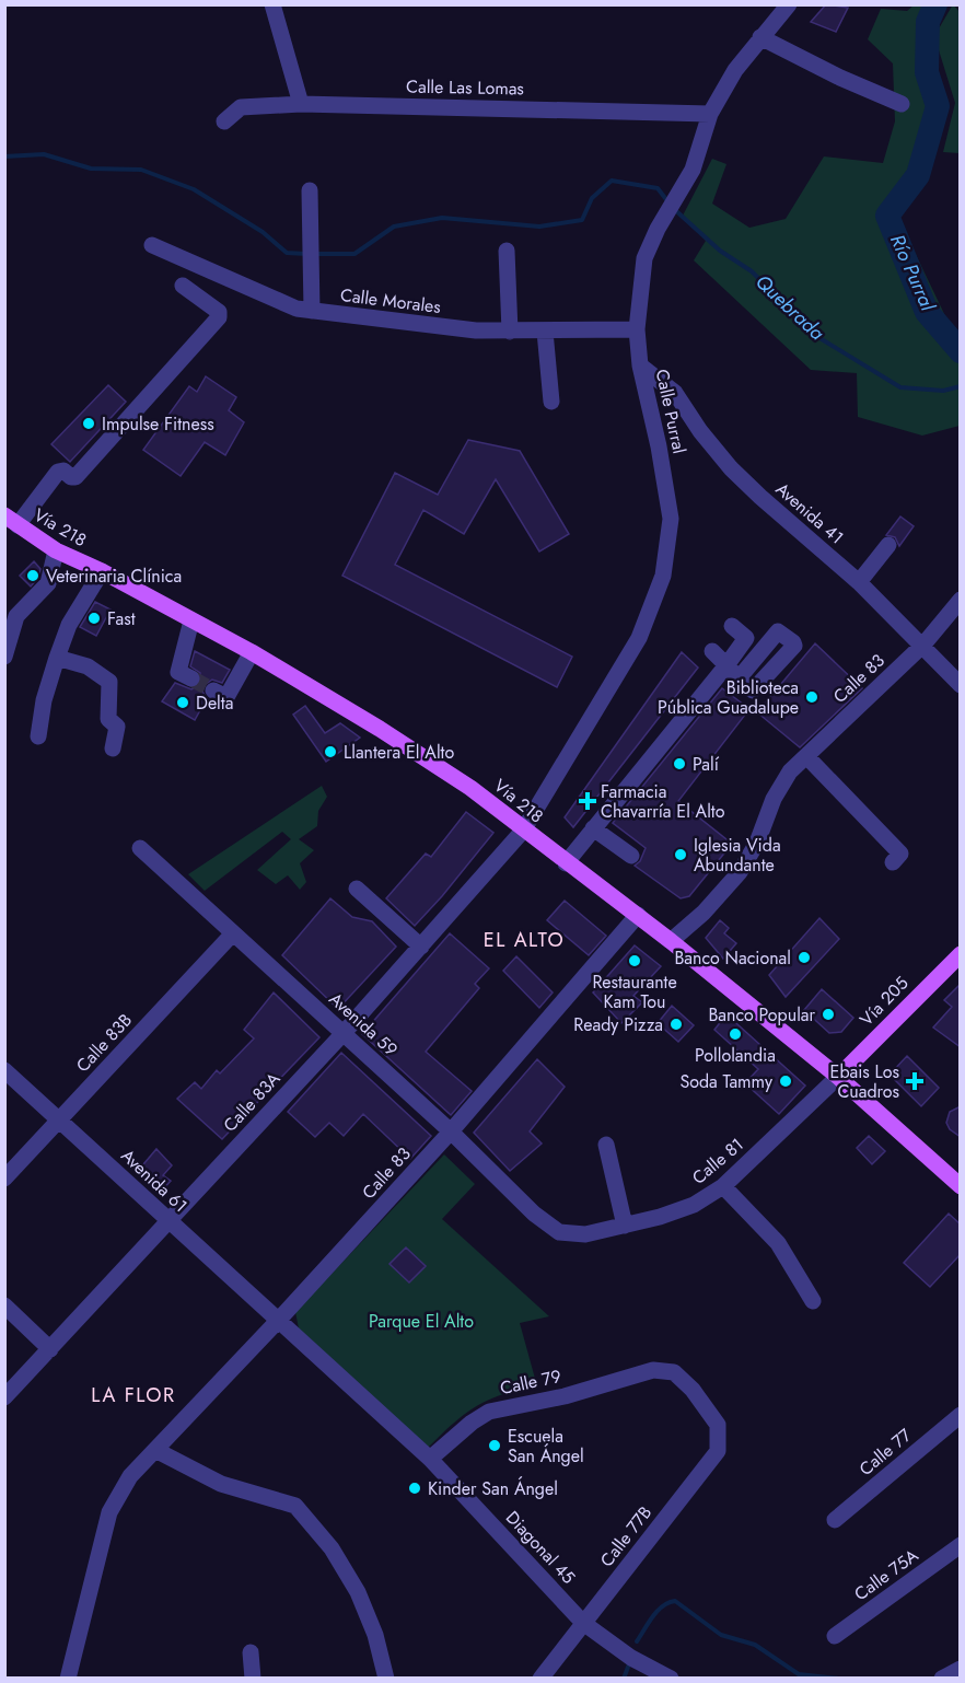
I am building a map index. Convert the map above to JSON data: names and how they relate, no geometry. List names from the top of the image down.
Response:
{
  "streets": {
    "main road": ["Vía 218", "Vía 205"],
    "street": [
      "Calle Las Lomas",
      "Calle Morales",
      "Calle Purral",
      "Avenida 41",
      "Calle 83",
      "Avenida 59",
      "Calle 83B",
      "Calle 83A",
      "Calle 81",
      "Avenida 61",
      "Calle 79",
      "Calle 77",
      "Calle 77B",
      "Diagonal 45",
      "Calle 75A"
    ]
  },
  "crossings": [
    ["Calle Las Lomas", "Calle Purral"],
    ["Calle Morales", "Calle Purral"],
    ["Calle Purral", "Avenida 41"],
    ["Calle Purral", "Vía 218"],
    ["Calle Purral", "Calle 83A"],
    ["Avenida 41", "Calle 83"],
    ["Vía 218", "Calle 83"],
    ["Vía 218", "Vía 205"],
    ["Vía 218", "Calle 83A"],
    ["Vía 218", "Calle 81"],
    ["Calle 83", "Avenida 59"],
    ["Calle 83", "Avenida 61"],
    ["Calle 83", "Diagonal 45"],
    ["Vía 205", "Calle 81"],
    ["Avenida 59", "Calle 83B"],
    ["Avenida 59", "Calle 83A"],
    ["Avenida 59", "Calle 81"],
    ["Calle 83B", "Avenida 61"],
    ["Calle 83A", "Avenida 61"],
    ["Avenida 61", "Diagonal 45"],
    ["Calle 79", "Calle 77B"],
    ["Calle 79", "Diagonal 45"],
    ["Calle 77B", "Diagonal 45"]
  ],
  "districts": ["EL ALTO", "LA FLOR"],
  "water": ["Río Purral", "Quebrada"],
  "parks": ["Parque El Alto"],
  "places": {
    "other": [
      "Impulse Fitness",
      "Veterinaria Clínica",
      "Fast",
      "Biblioteca Pública Guadalupe",
      "Delta",
      "Llantera El Alto",
      "Palí",
      "Iglesia Vida Abundante",
      "Banco Nacional",
      "Restaurante Kam Tou",
      "Banco Popular",
      "Ready Pizza",
      "Pollolandia",
      "Soda Tammy",
      "Escuela San Ángel",
      "Kinder San Ángel"
    ],
    "health": ["Farmacia Chavarría El Alto", "Ebais Los Cuadros"]
  }
}
